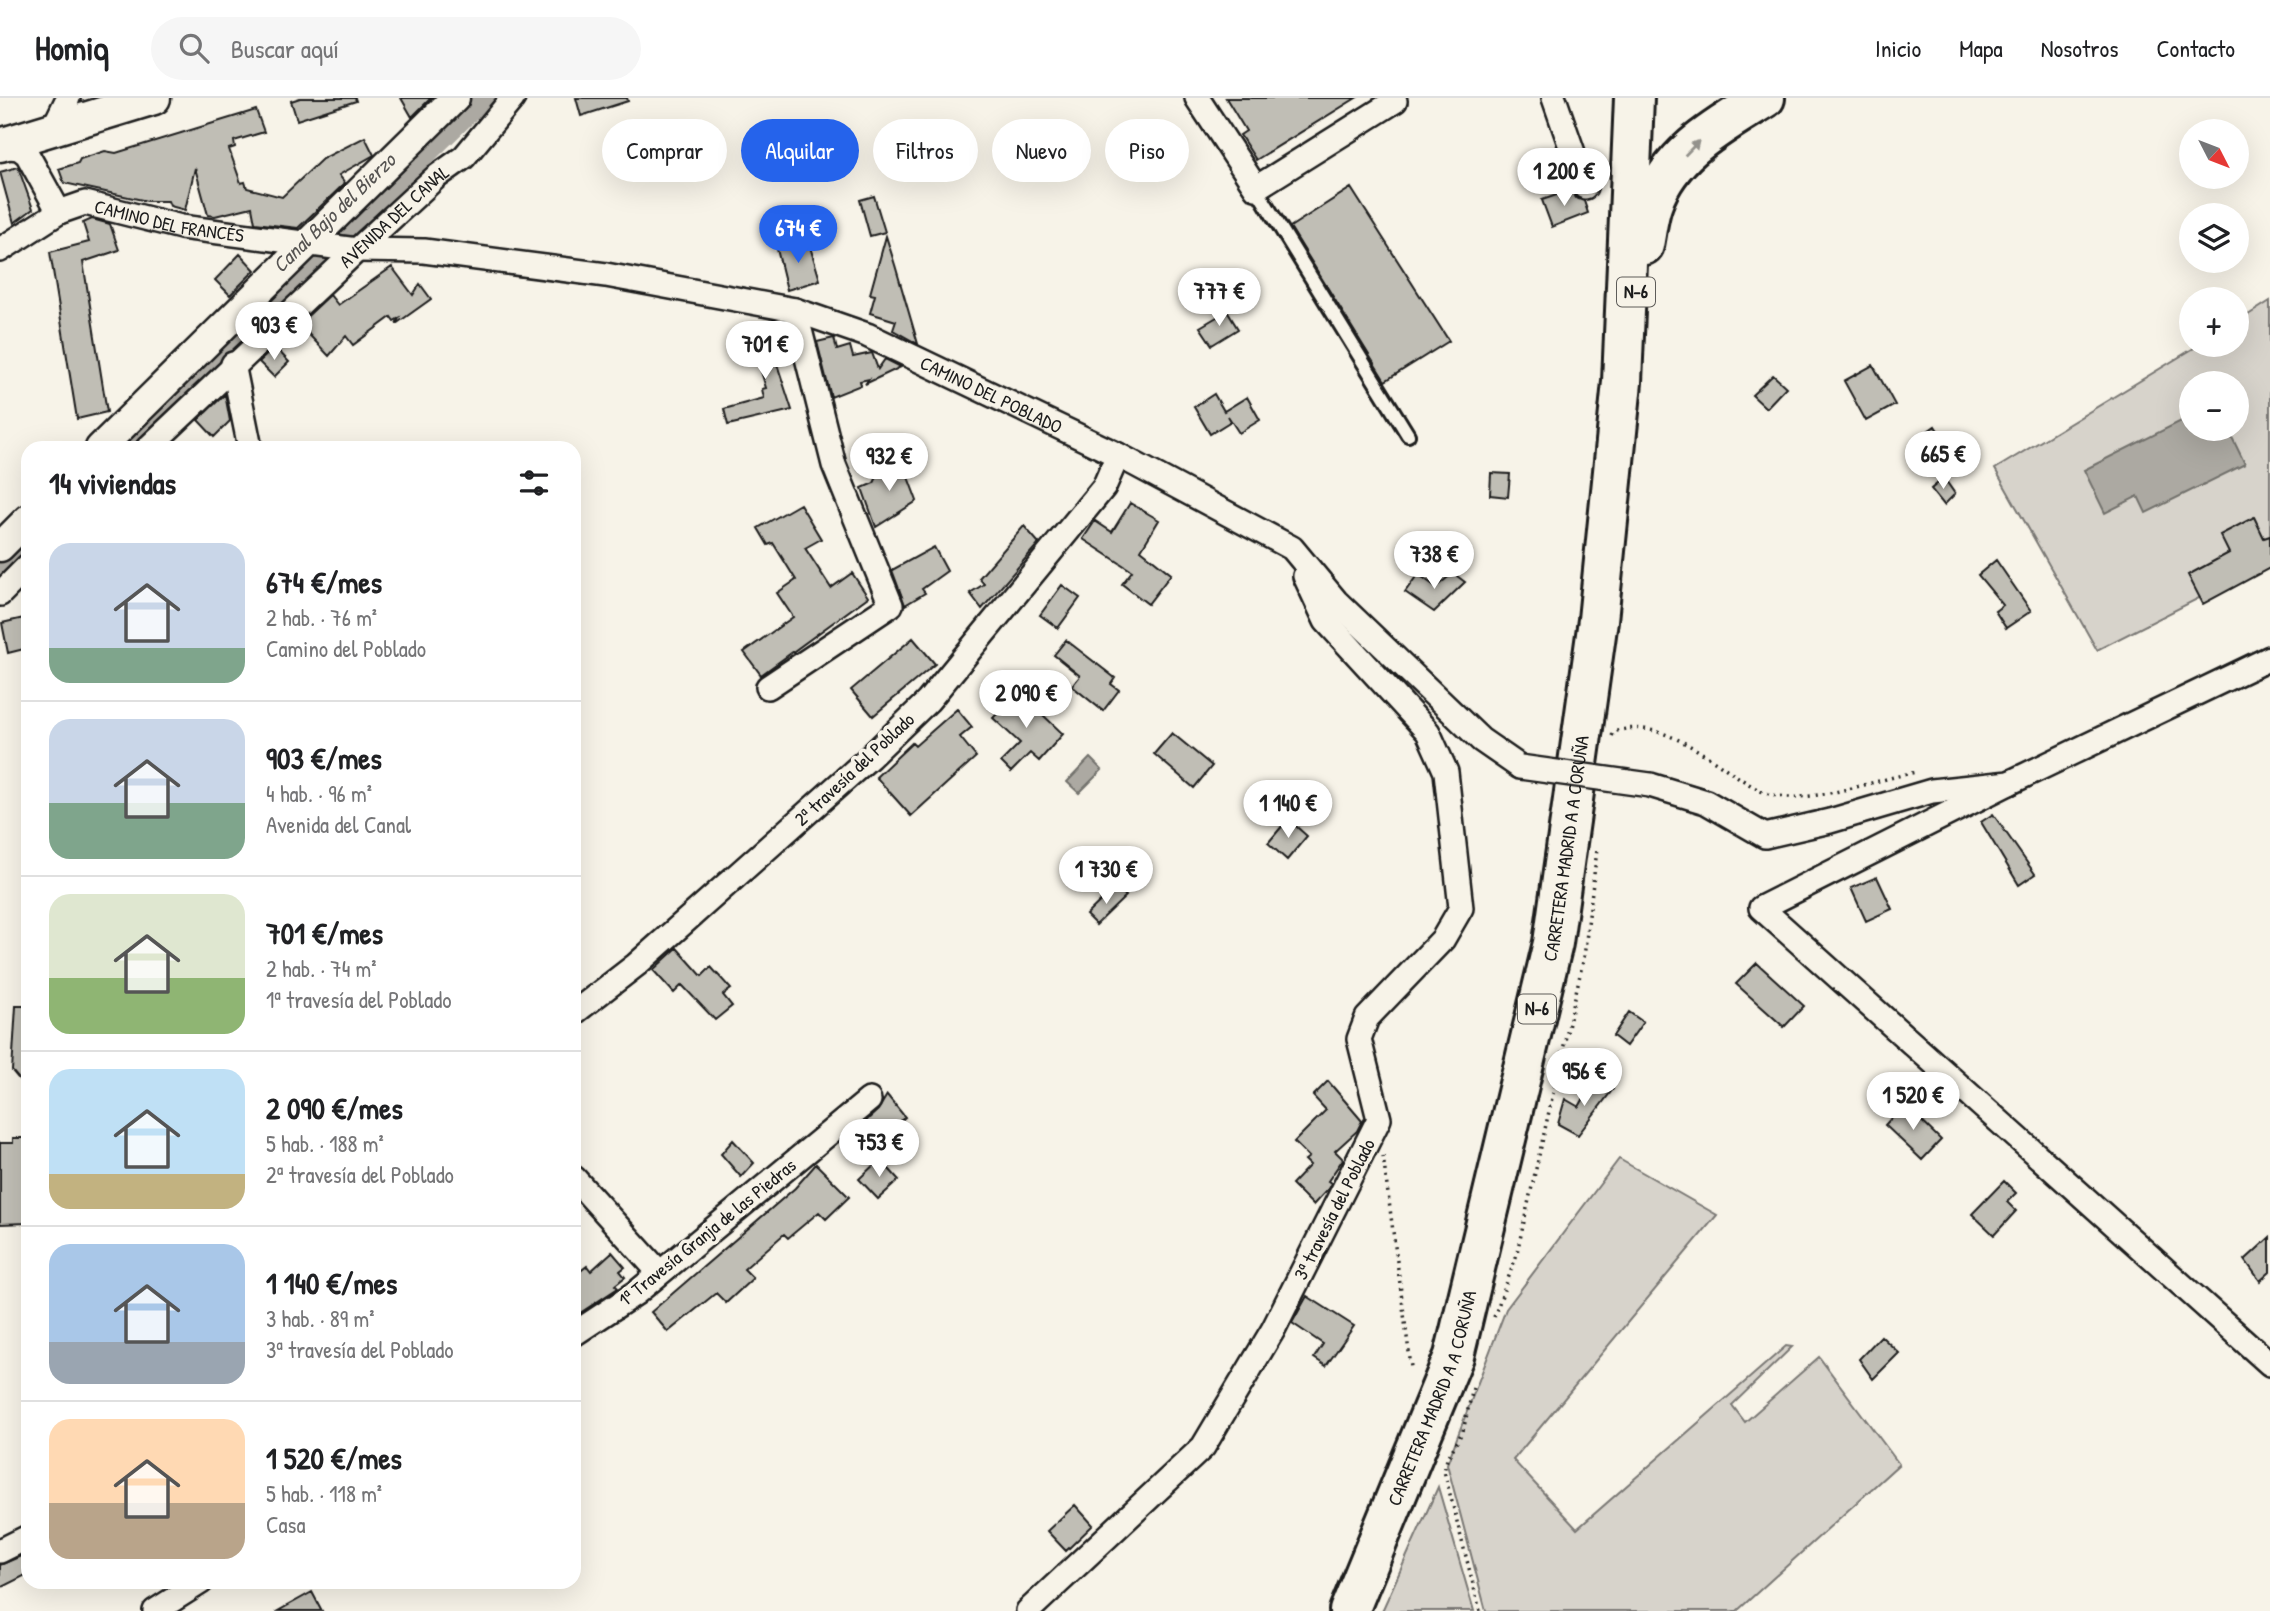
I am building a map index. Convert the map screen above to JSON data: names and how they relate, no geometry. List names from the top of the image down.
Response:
{
  "streets": {
    "highway": ["N-6", "CARRETERA MADRID A A CORUÑA"],
    "street": [
      "AVENIDA DEL CANAL",
      "CAMINO DEL FRANCÉS",
      "CAMINO DEL POBLADO",
      "2ª travesía del Poblado",
      "3ª travesía del Poblado",
      "1ª Travesía Granja de las Piedras"
    ]
  },
  "crossings": [
    ["AVENIDA DEL CANAL", "CAMINO DEL FRANCÉS"],
    ["AVENIDA DEL CANAL", "CAMINO DEL POBLADO"],
    ["CAMINO DEL FRANCÉS", "CAMINO DEL POBLADO"],
    ["N-6", "CARRETERA MADRID A A CORUÑA"],
    ["CAMINO DEL POBLADO", "2ª travesía del Poblado"],
    ["CAMINO DEL POBLADO", "3ª travesía del Poblado"]
  ],
  "water": ["Canal Bajo del Bierzo"],
  "north": "bottom right",
  "page": {
    "header": "Homiq",
    "search": "Buscar aquí",
    "nav": [
      "Inicio",
      "Mapa",
      "Nosotros",
      "Contacto"
    ],
    "map_buttons": ["+", "−"],
    "chip": [
      "Comprar",
      "Alquilar",
      "Filtros",
      "Nuevo",
      "Piso"
    ],
    "price": [
      "1 200 €",
      "674 €",
      "777 €",
      "903 €",
      "701 €",
      "665 €",
      "932 €",
      "738 €",
      "2 090 €",
      "1 140 €",
      "1 730 €",
      "956 €",
      "1 520 €",
      "753 €"
    ],
    "heading": "14 viviendas",
    "list": [
      {
        "name": "674 €/mes",
        "note": "2 hab. · 76 m² · Camino del Poblado"
      },
      {
        "name": "903 €/mes",
        "note": "4 hab. · 96 m² · Avenida del Canal"
      },
      {
        "name": "701 €/mes",
        "note": "2 hab. · 74 m² · 1ª travesía del Poblado"
      },
      {
        "name": "2 090 €/mes",
        "note": "5 hab. · 188 m² · 2ª travesía del Poblado"
      },
      {
        "name": "1 140 €/mes",
        "note": "3 hab. · 89 m² · 3ª travesía del Poblado"
      },
      {
        "name": "1 520 €/mes",
        "note": "5 hab. · 118 m² · Casa"
      }
    ]
  }
}
